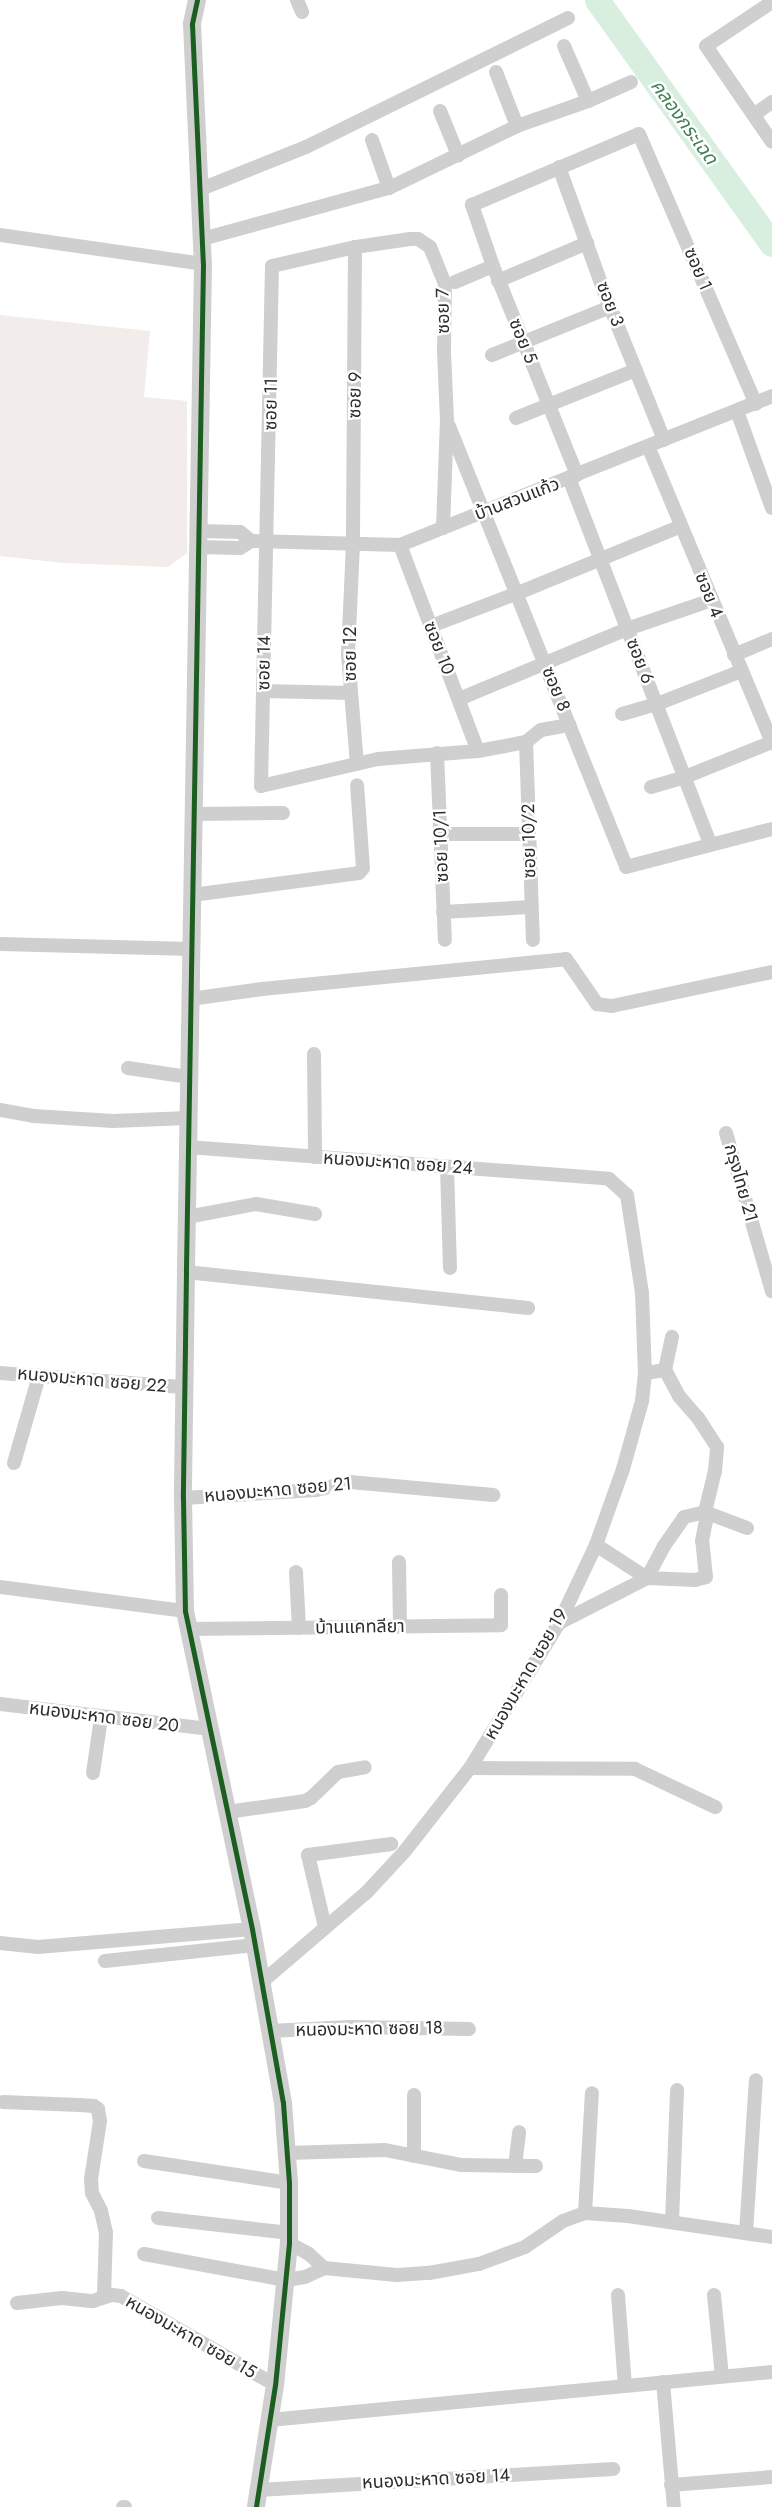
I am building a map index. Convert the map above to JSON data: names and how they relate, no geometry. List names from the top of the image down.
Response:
{
  "streets": {
    "street": [
      "ซอย 1",
      "ซอย 3",
      "ซอย 7",
      "ซอย 5",
      "ซอย 9",
      "ซอย 11",
      "บ้านสวนแก้ว",
      "ซอย 4",
      "ซอย 10",
      "ซอย 12",
      "ซอย 6",
      "ซอย 14",
      "ซอย 8",
      "ซอย 10/2",
      "ซอย 10/1",
      "หนองมะหาด ซอย 24",
      "กรุงไทย 21",
      "หนองมะหาด ซอย 22",
      "หนองมะหาด ซอย 21",
      "บ้านแคทลียา",
      "หนองมะหาด ซอย 19",
      "หนองมะหาด ซอย 20",
      "หนองมะหาด ซอย 18",
      "หนองมะหาด ซอย 15",
      "หนองมะหาด ซอย 14"
    ]
  },
  "crossings": [
    ["ซอย 1", "ซอย 3"],
    ["ซอย 1", "ซอย 5"],
    ["ซอย 1", "บ้านสวนแก้ว"],
    ["ซอย 3", "ซอย 5"],
    ["ซอย 3", "บ้านสวนแก้ว"],
    ["ซอย 7", "ซอย 9"],
    ["ซอย 7", "ซอย 11"],
    ["ซอย 7", "บ้านสวนแก้ว"],
    ["ซอย 7", "ซอย 8"],
    ["ซอย 5", "บ้านสวนแก้ว"],
    ["ซอย 5", "ซอย 6"],
    ["ซอย 9", "บ้านสวนแก้ว"],
    ["ซอย 9", "ซอย 12"],
    ["ซอย 11", "บ้านสวนแก้ว"],
    ["ซอย 11", "ซอย 14"],
    ["บ้านสวนแก้ว", "ซอย 4"],
    ["บ้านสวนแก้ว", "ซอย 10"],
    ["บ้านสวนแก้ว", "ซอย 12"],
    ["บ้านสวนแก้ว", "ซอย 6"],
    ["บ้านสวนแก้ว", "ซอย 14"],
    ["บ้านสวนแก้ว", "ซอย 8"],
    ["ซอย 12", "ซอย 14"],
    ["ซอย 6", "ซอย 8"],
    ["หนองมะหาด ซอย 24", "หนองมะหาด ซอย 19"]
  ],
  "water": ["คลองกระเฉด"]
}
